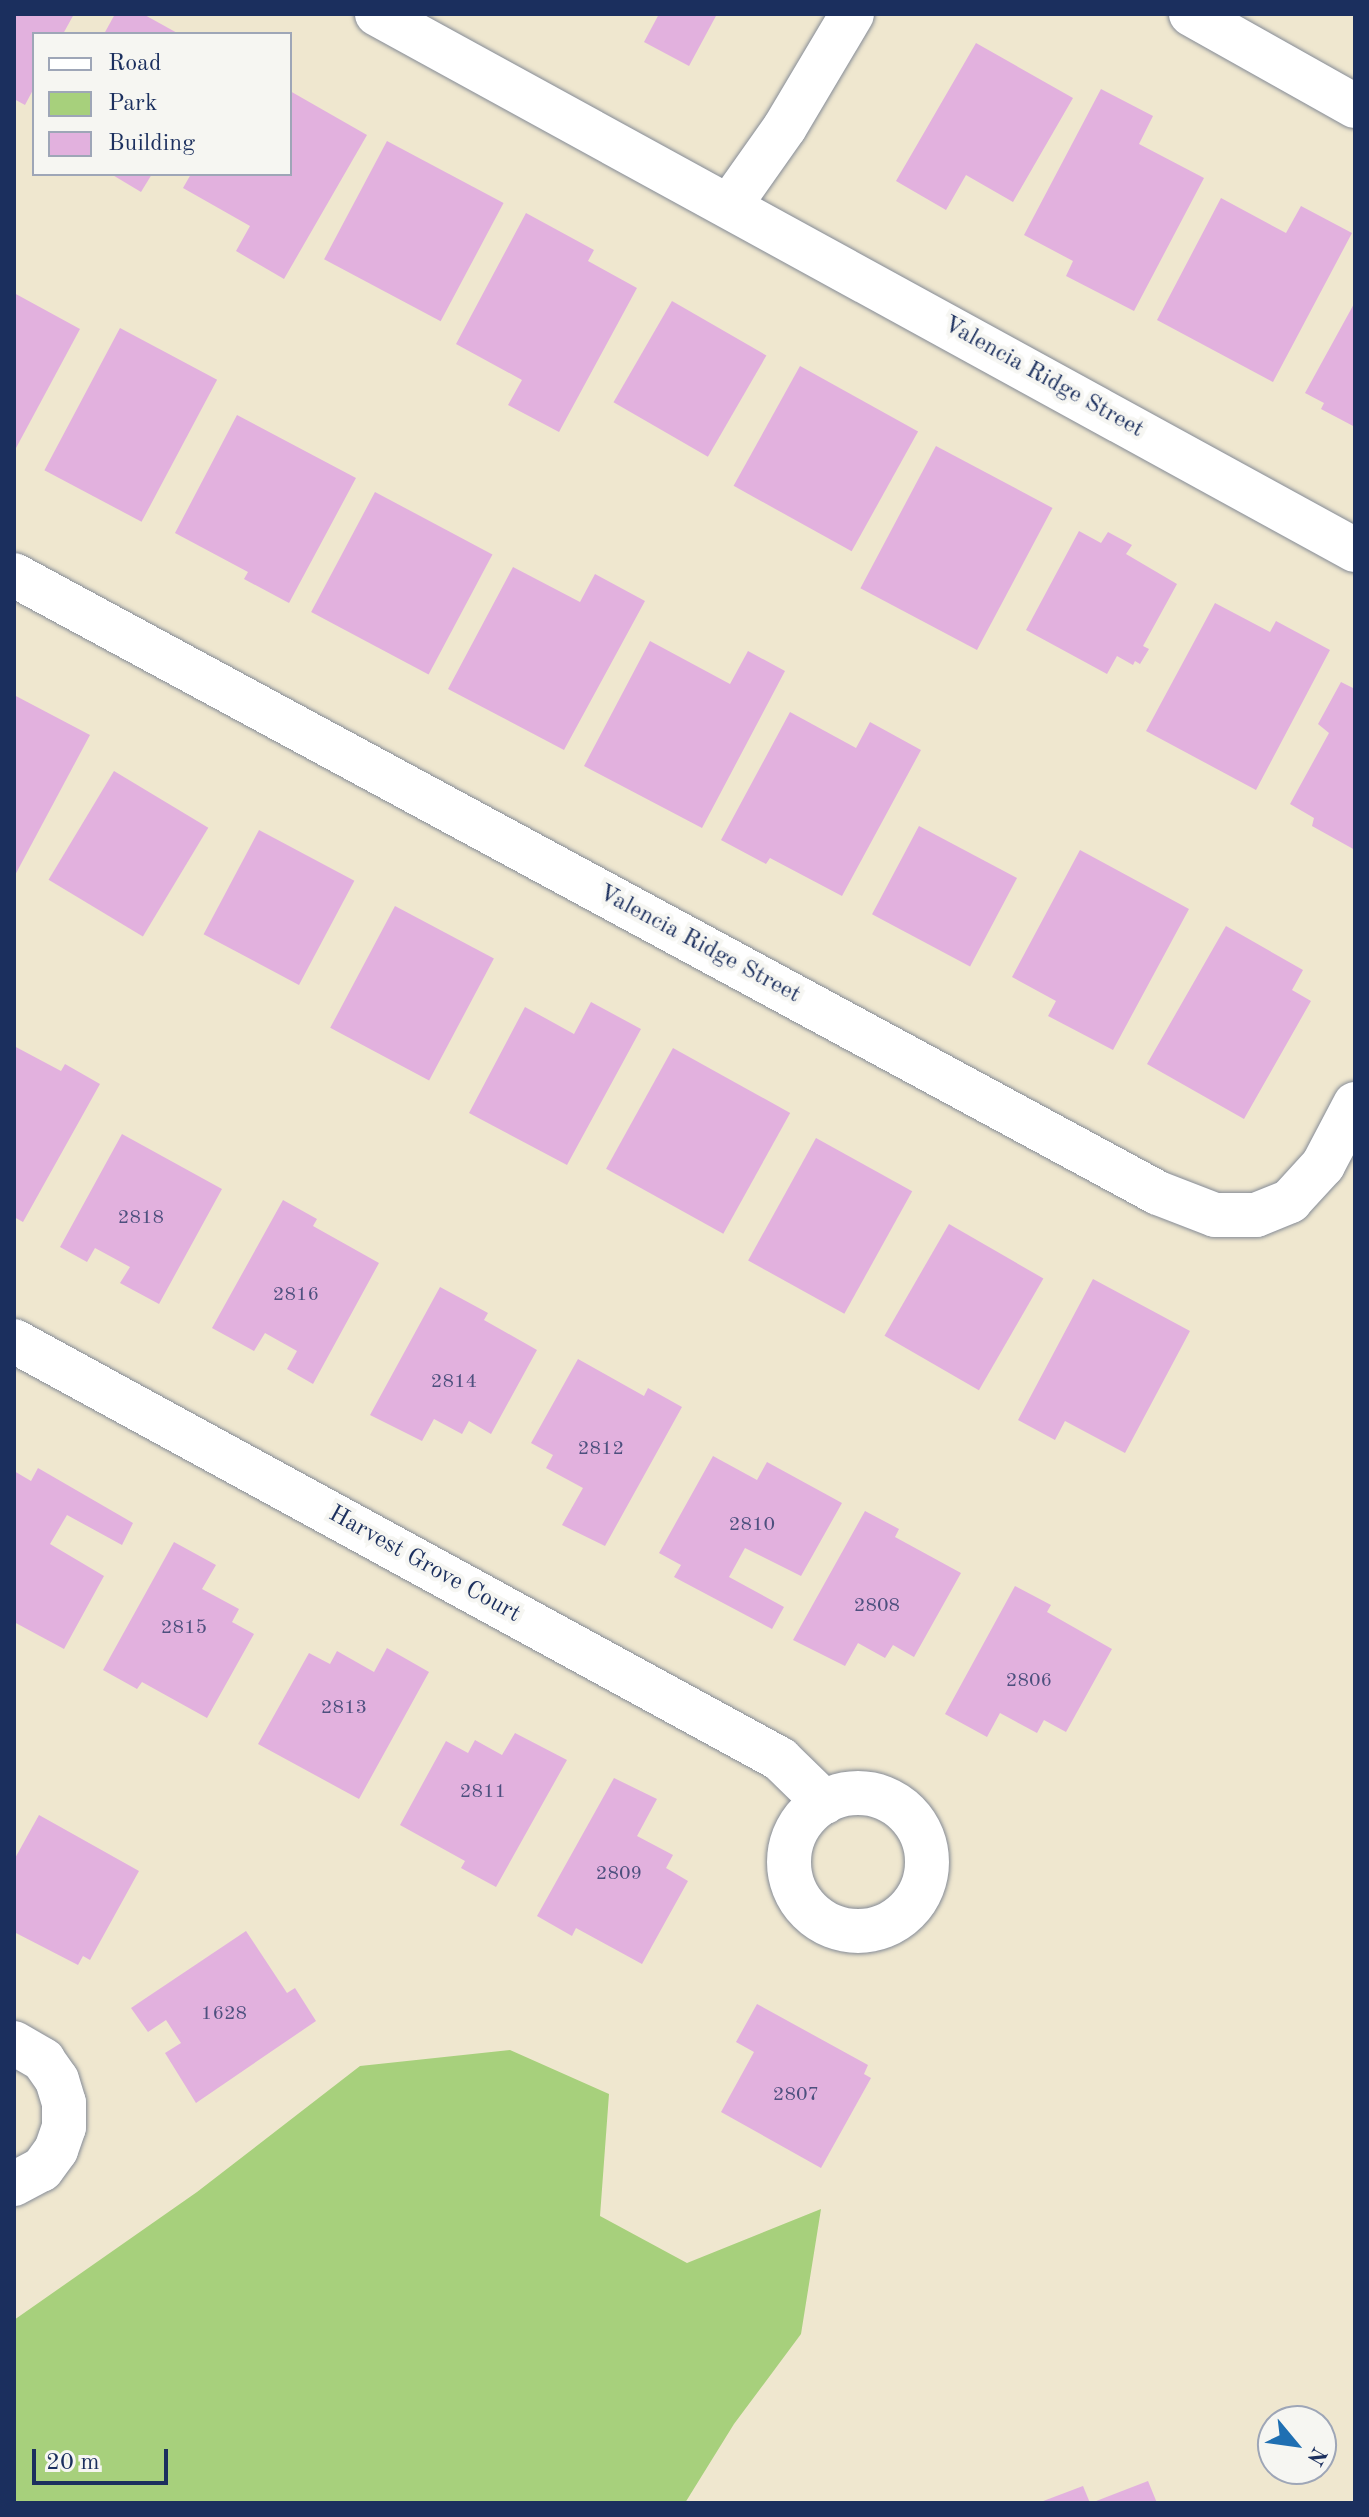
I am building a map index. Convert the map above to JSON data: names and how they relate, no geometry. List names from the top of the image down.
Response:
{
  "streets": {
    "street": ["Valencia Ridge Street", "Harvest Grove Court"]
  },
  "house_numbers": [
    "2818",
    "2816",
    "2814",
    "2812",
    "2810",
    "2808",
    "2815",
    "2806",
    "2813",
    "2811",
    "2809",
    "1628",
    "2807"
  ],
  "legend": ["Road", "Park", "Building"],
  "scale_bar": "20 m",
  "north": "bottom right"
}
